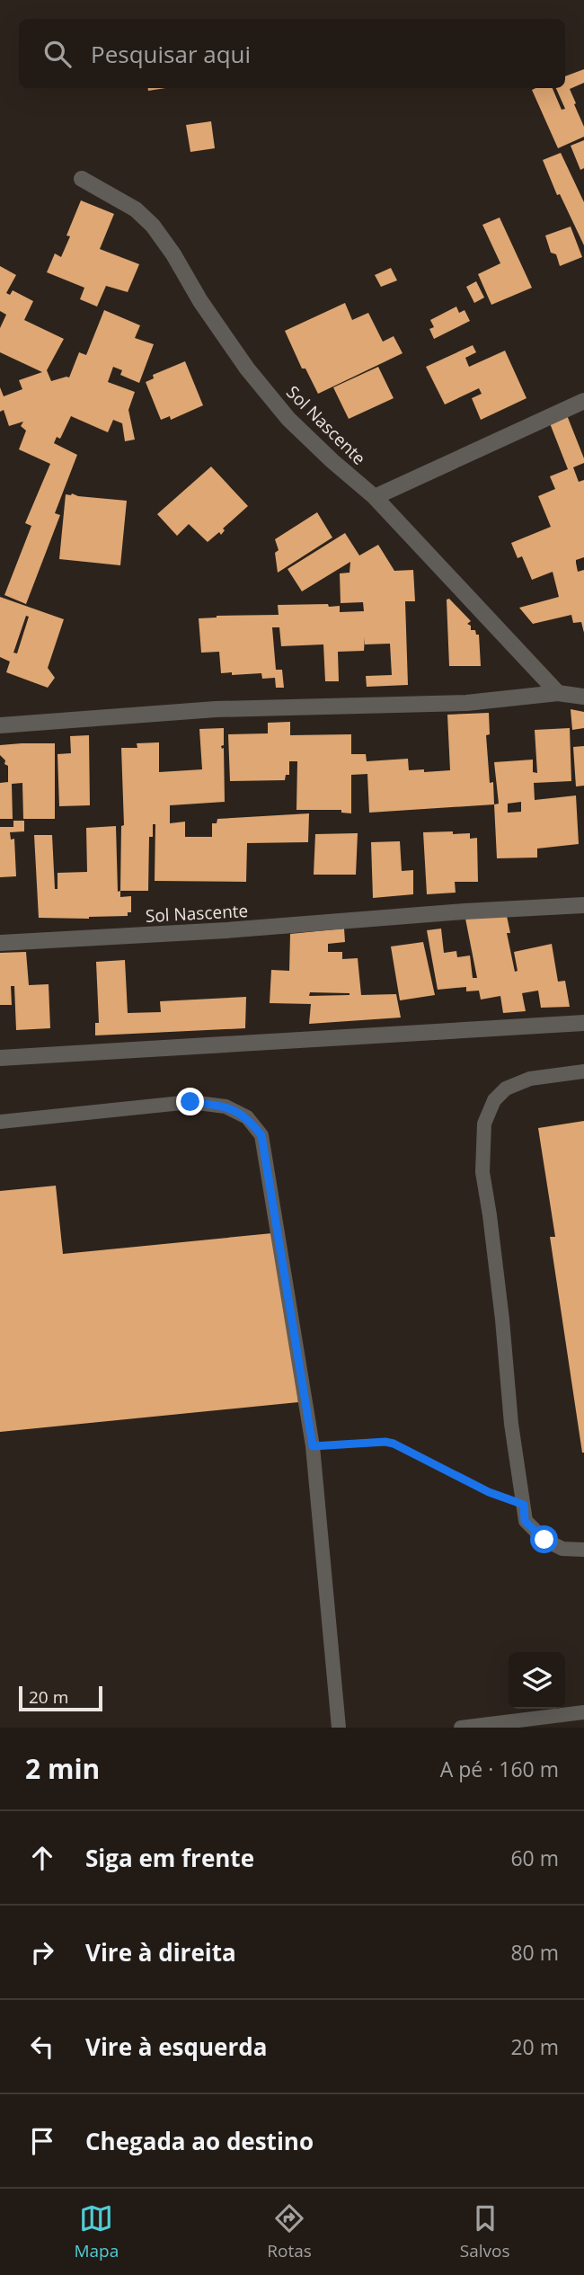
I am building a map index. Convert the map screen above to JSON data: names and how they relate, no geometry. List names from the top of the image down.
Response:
{
  "streets": {
    "street": ["Sol Nascente"]
  },
  "scale_bar": "20 m",
  "page": {
    "search": "Pesquisar aqui",
    "scale": "20 m",
    "heading": ["2 min", "A pé · 160 m"],
    "list": [
      ["Siga em frente", "60 m"],
      ["Vire à direita", "80 m"],
      ["Vire à esquerda", "20 m"],
      "Chegada ao destino"
    ],
    "nav": ["Mapa", "Rotas", "Salvos"]
  }
}
